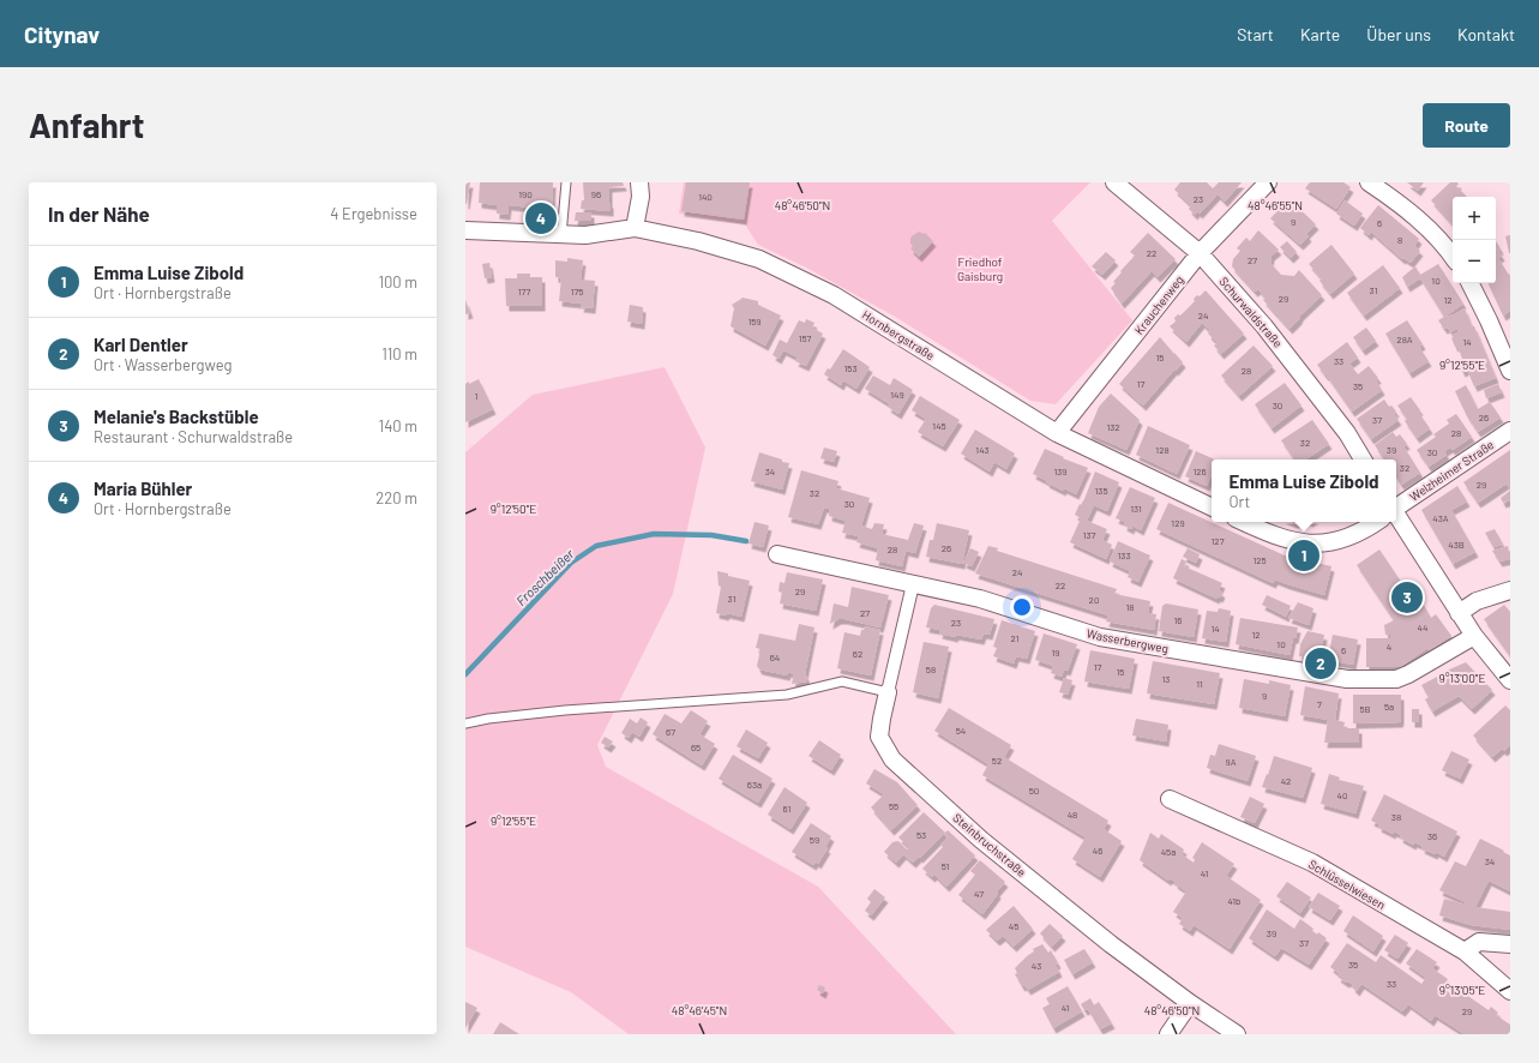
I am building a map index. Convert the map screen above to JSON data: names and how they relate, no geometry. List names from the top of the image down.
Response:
{
  "streets": {
    "street": [
      "Krauchenweg",
      "Schurwaldstraße",
      "Hornbergstraße",
      "Welzheimer Straße",
      "Wasserbergweg",
      "Steinbruchstraße",
      "Schlüsselwiesen"
    ]
  },
  "crossings": [
    ["Krauchenweg", "Schurwaldstraße"],
    ["Krauchenweg", "Hornbergstraße"],
    ["Wasserbergweg", "Steinbruchstraße"]
  ],
  "water": ["Froschbeißer"],
  "parks": ["Friedhof Gaisburg"],
  "house_numbers": [
    "190",
    "96",
    "140",
    "23",
    "9",
    "6",
    "8",
    "22",
    "27",
    "10",
    "31",
    "177",
    "175",
    "29",
    "12",
    "24",
    "159",
    "157",
    "28A",
    "14",
    "15",
    "33",
    "153",
    "28",
    "17",
    "35",
    "149",
    "1",
    "30",
    "26",
    "37",
    "145",
    "132",
    "28",
    "32",
    "143",
    "128",
    "39",
    "30",
    "32",
    "34",
    "139",
    "126",
    "29",
    "135",
    "32",
    "30",
    "131",
    "43A",
    "129",
    "137",
    "127",
    "43B",
    "26",
    "28",
    "133",
    "125",
    "24",
    "22",
    "29",
    "31",
    "20",
    "18",
    "27",
    "16",
    "23",
    "44",
    "14",
    "12",
    "21",
    "10",
    "4",
    "6",
    "19",
    "62",
    "64",
    "17",
    "58",
    "15",
    "13",
    "11",
    "9",
    "7",
    "5a",
    "5B",
    "54",
    "67",
    "65",
    "52",
    "9A",
    "42",
    "63a",
    "50",
    "40",
    "55",
    "61",
    "48",
    "38",
    "53",
    "36",
    "59",
    "46",
    "45a",
    "34",
    "51",
    "41",
    "47",
    "41b",
    "45",
    "39",
    "37",
    "35",
    "43",
    "33",
    "41",
    "29"
  ],
  "page": {
    "header": "Citynav",
    "nav": [
      "Start",
      "Karte",
      "Über uns",
      "Kontakt"
    ],
    "buttons": "Route",
    "title": "Anfahrt",
    "heading": ["In der Nähe", "4 Ergebnisse"],
    "map_buttons": ["+", "−"],
    "pins": [
      "4",
      "1",
      "3",
      "2"
    ],
    "list": [
      {
        "mark": "1",
        "name": "Emma Luise Zibold",
        "note": "Ort · Hornbergstraße",
        "value": "100 m"
      },
      {
        "mark": "2",
        "name": "Karl Dentler",
        "note": "Ort · Wasserbergweg",
        "value": "110 m"
      },
      {
        "mark": "3",
        "name": "Melanie's Backstüble",
        "note": "Restaurant · Schurwaldstraße",
        "value": "140 m"
      },
      {
        "mark": "4",
        "name": "Maria Bühler",
        "note": "Ort · Hornbergstraße",
        "value": "220 m"
      }
    ],
    "popup": ["Emma Luise Zibold", "Ort"]
  },
  "coordinates": [
    "48°46'50\"N",
    "48°46'55\"N",
    "9°12'55\"E",
    "9°12'50\"E",
    "9°13'00\"E",
    "9°13'05\"E",
    "48°46'45\"N"
  ]
}
